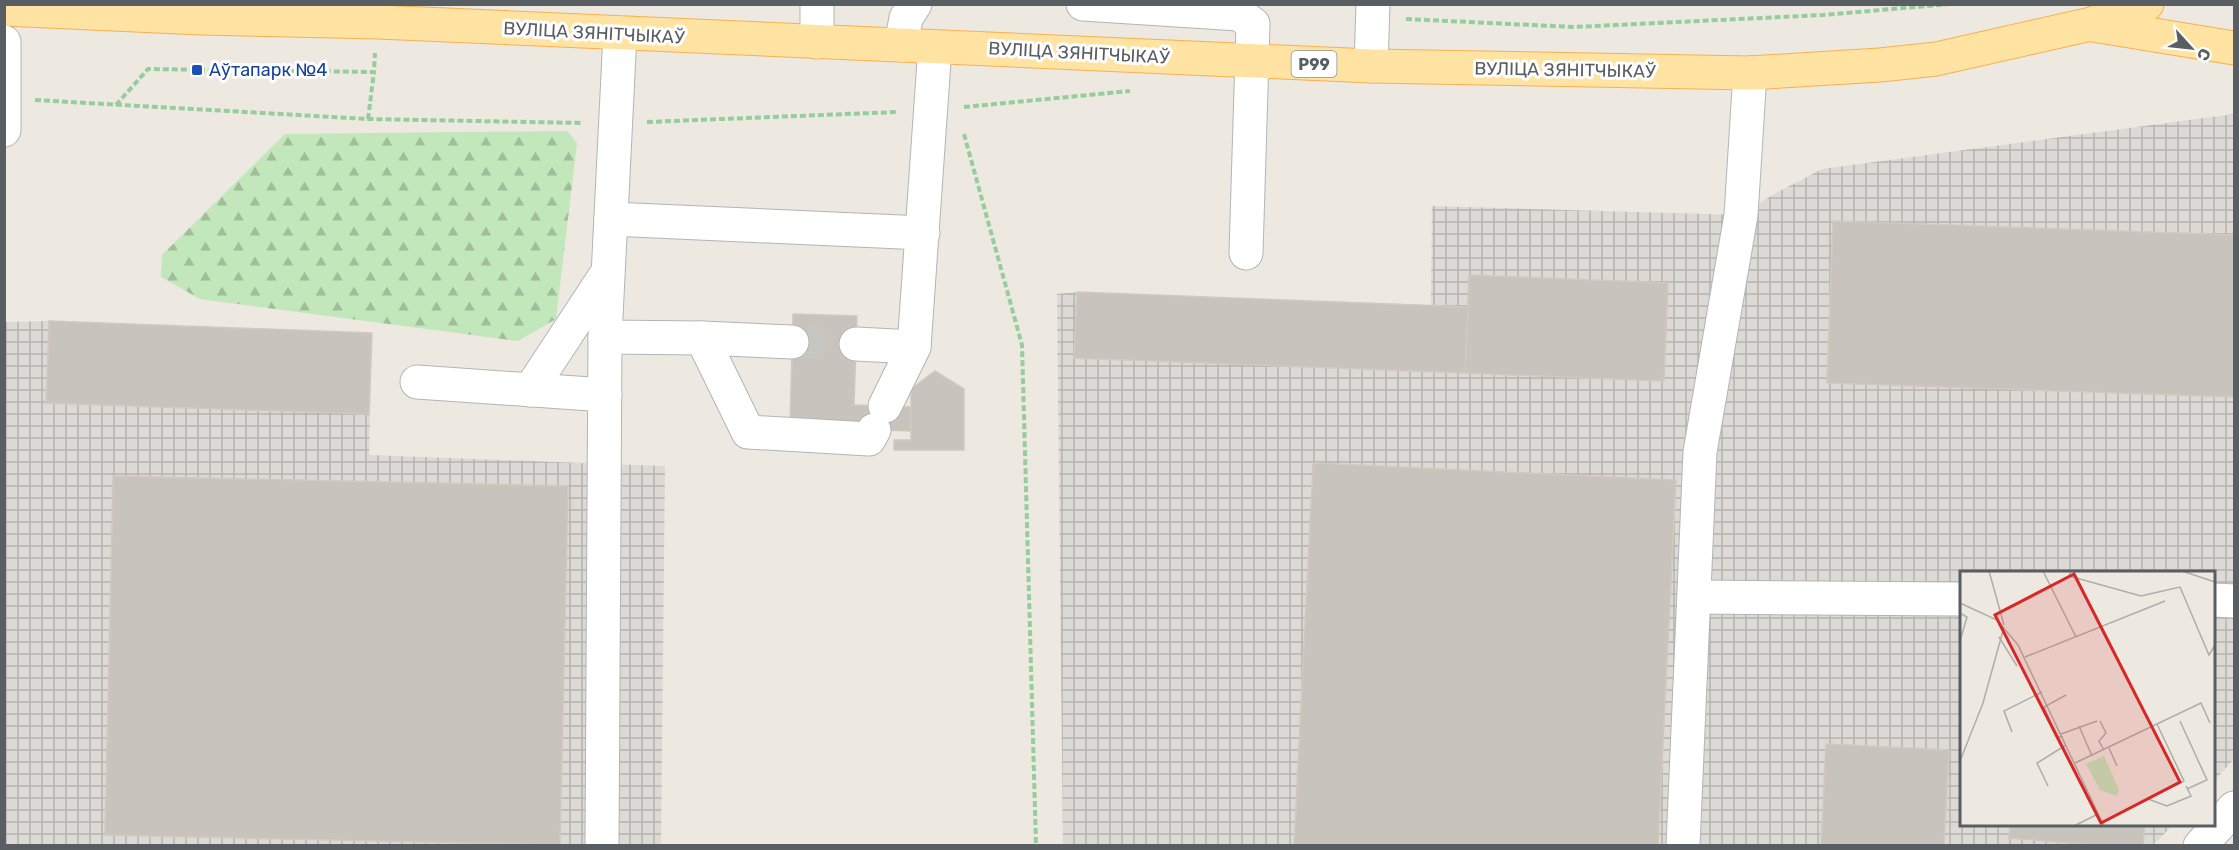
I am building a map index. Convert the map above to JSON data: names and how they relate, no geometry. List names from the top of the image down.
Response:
{
  "streets": {
    "main road": ["ВУЛІЦА ЗЯНІТЧЫКАЎ", "Р99"]
  },
  "places": {
    "transit": ["Аўтапарк №4"]
  },
  "north": "bottom right"
}
